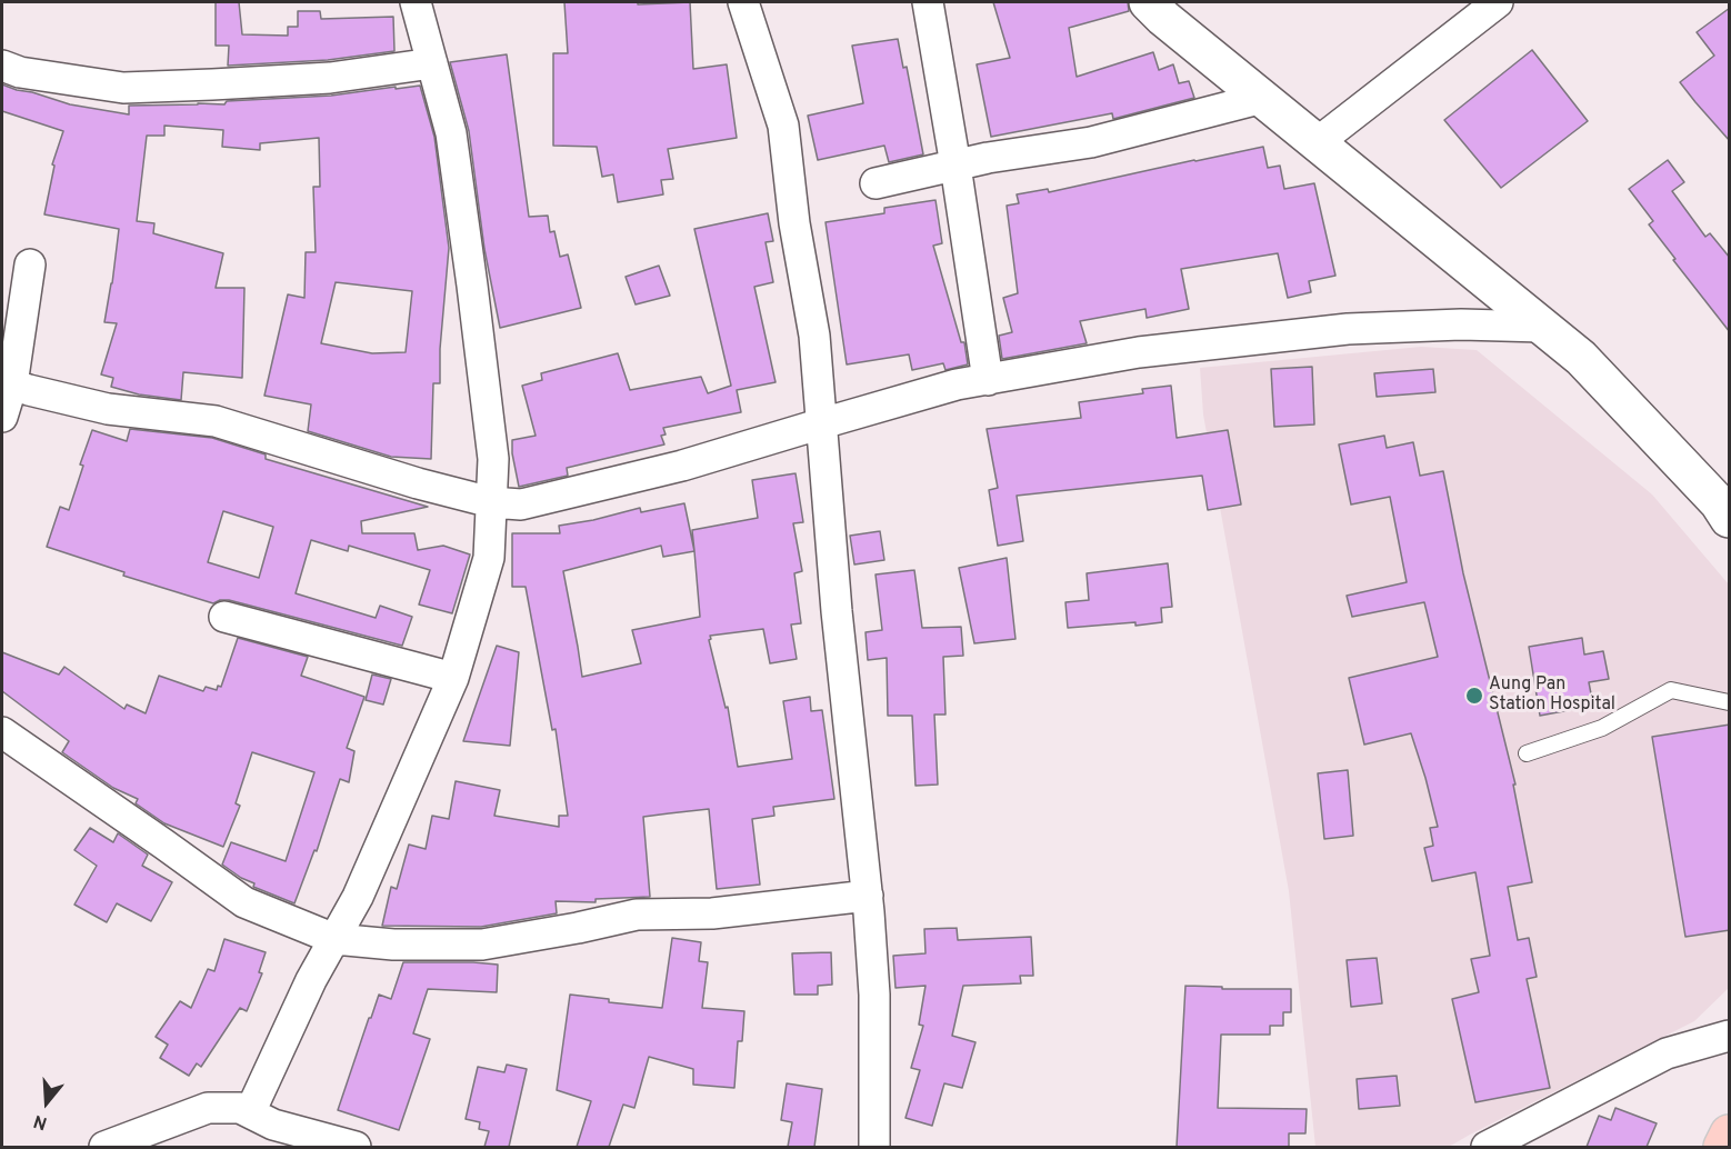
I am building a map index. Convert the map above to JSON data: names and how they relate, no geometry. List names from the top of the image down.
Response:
{
  "places": ["Aung Pan Station Hospital"],
  "north": "bottom"
}
